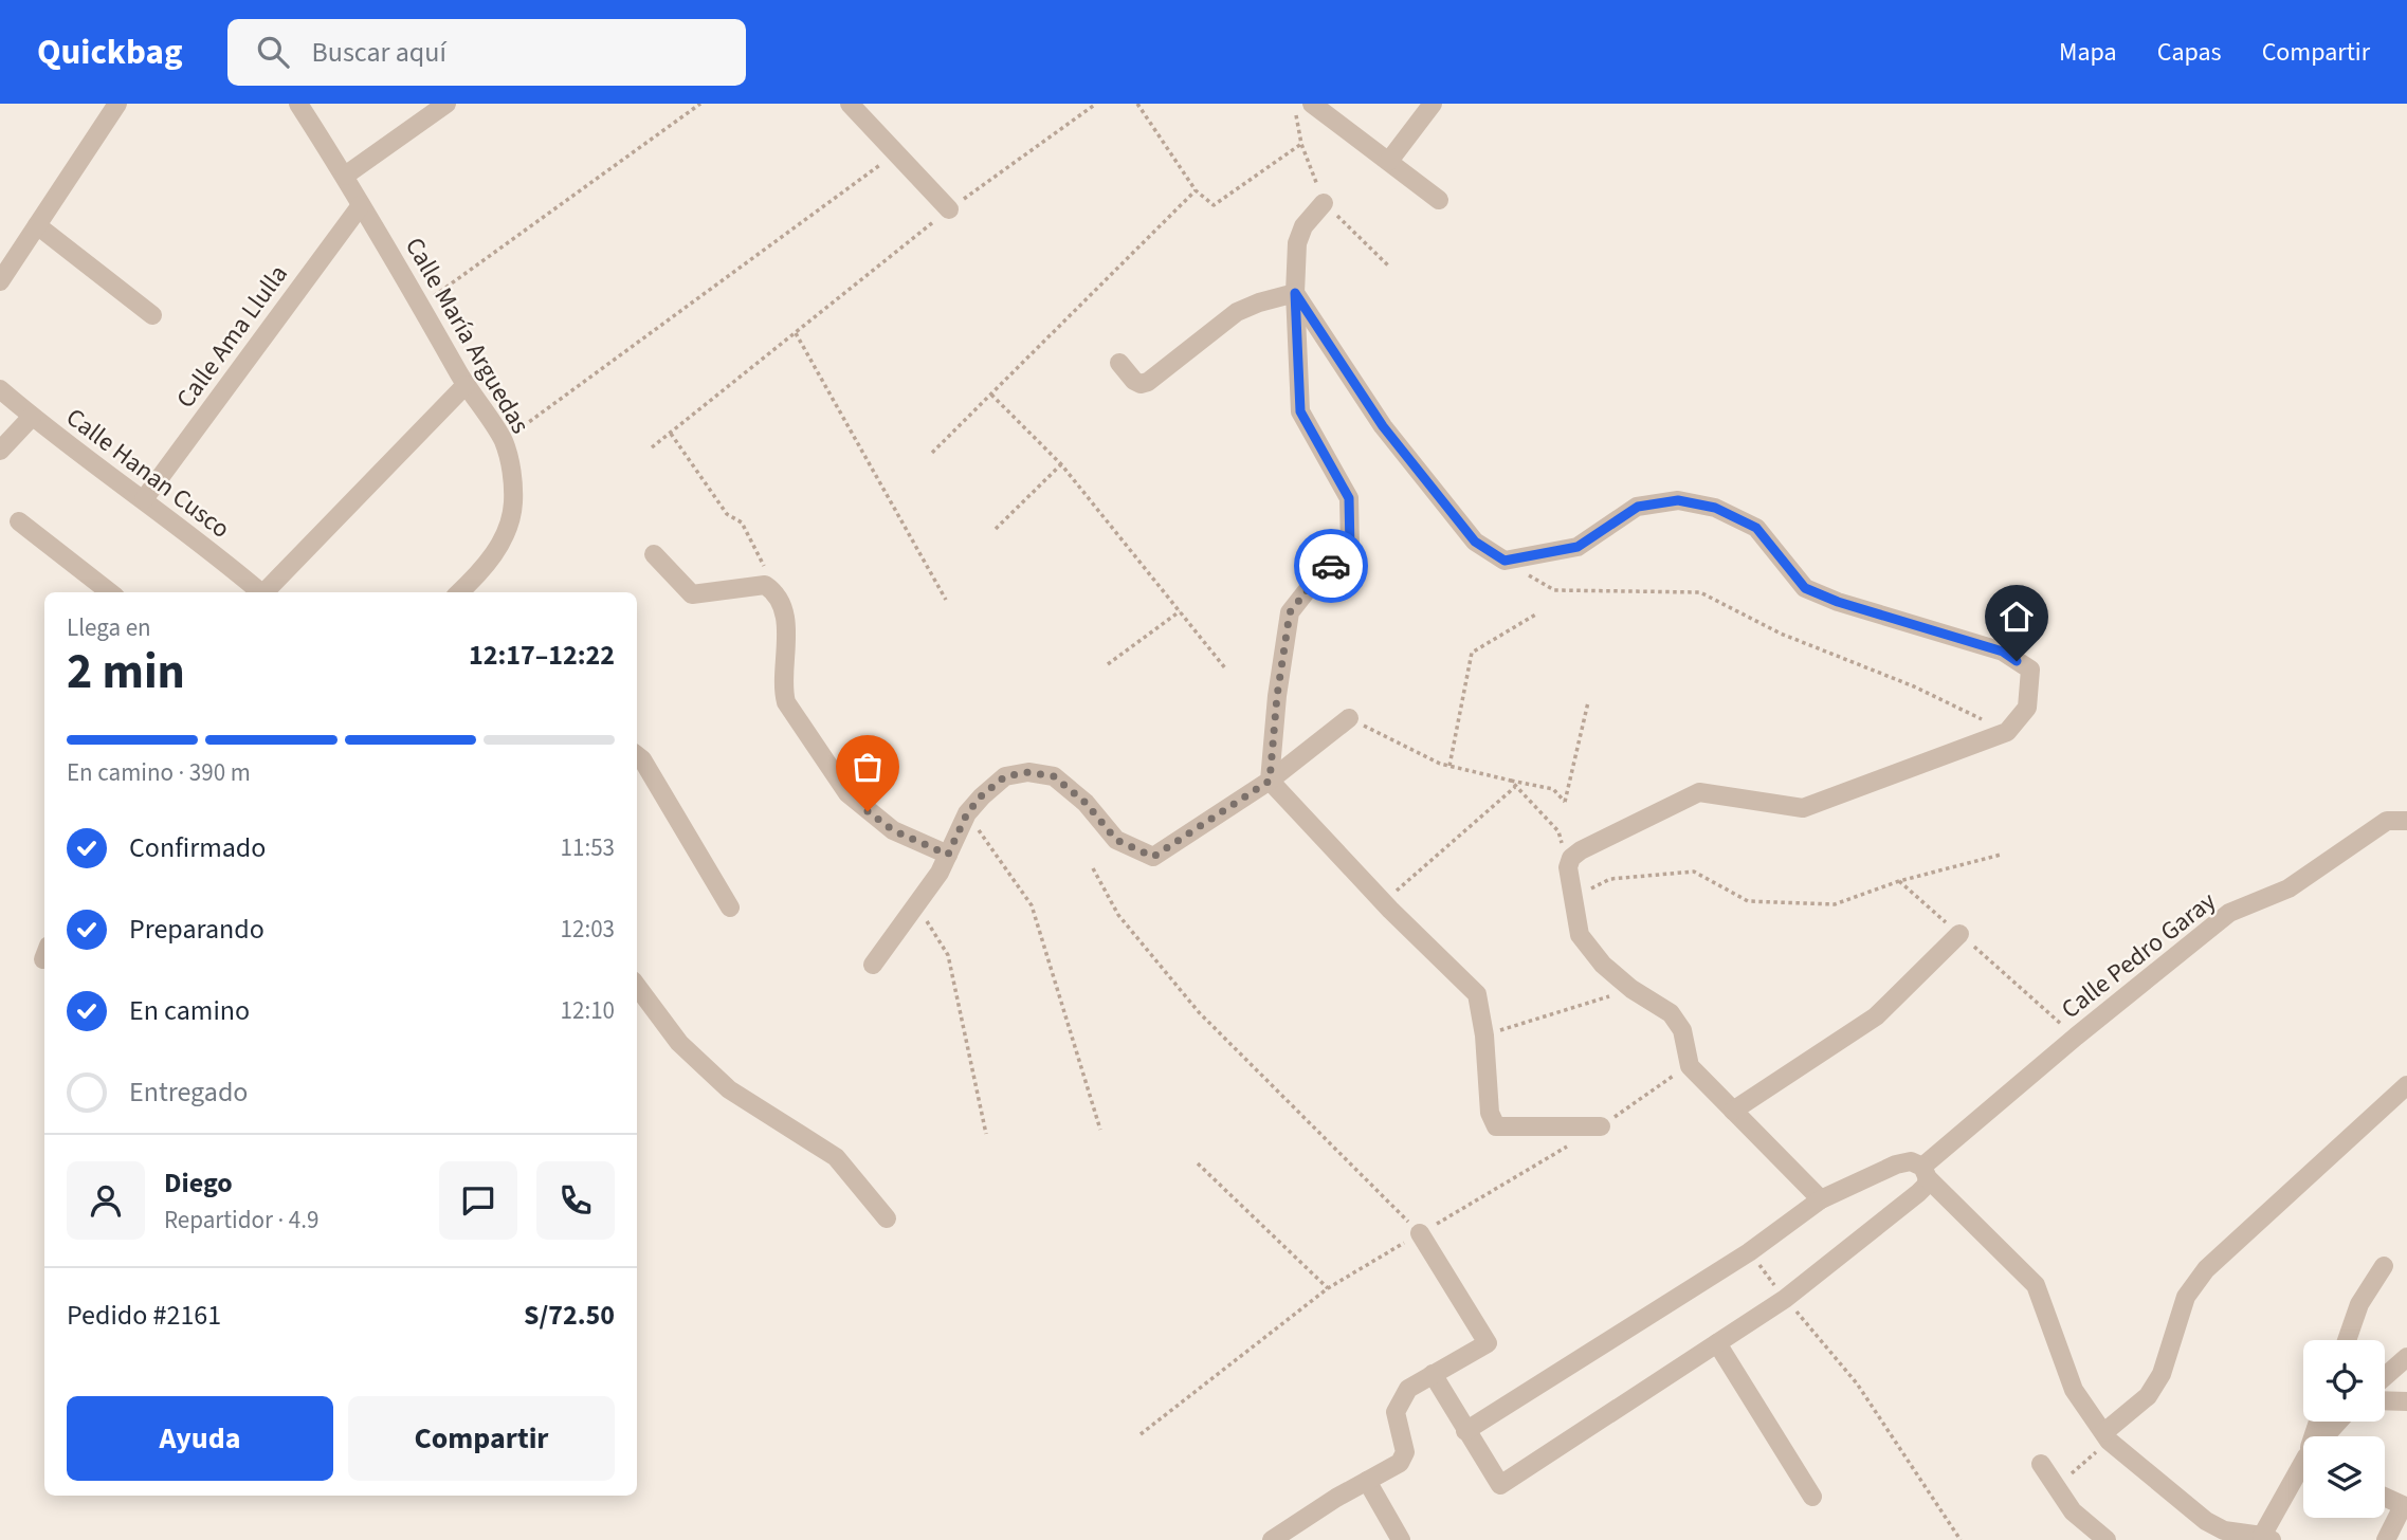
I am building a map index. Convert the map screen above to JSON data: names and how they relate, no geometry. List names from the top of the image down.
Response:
{
  "streets": {
    "street": [
      "Calle María Arguedas",
      "Calle Ama Llulla",
      "Calle Hanan Cusco",
      "Calle Pedro Garay"
    ]
  },
  "crossings": [
    ["Calle María Arguedas", "Calle Ama Llulla"],
    ["Calle Ama Llulla", "Calle Hanan Cusco"]
  ],
  "page": {
    "header": "Quickbag",
    "search": "Buscar aquí",
    "nav": ["Mapa", "Capas", "Compartir"],
    "heading": ["2 min", "Llega en", "12:17–12:22"],
    "panel": [
      "Diego",
      "Repartidor · 4.9",
      "Pedido #2161",
      "S/72.50"
    ],
    "bar": "En camino · 390 m",
    "list": [
      ["Confirmado", "11:53"],
      ["Preparando", "12:03"],
      ["En camino", "12:10"],
      "Entregado"
    ],
    "buttons": ["Ayuda", "Compartir"]
  }
}
